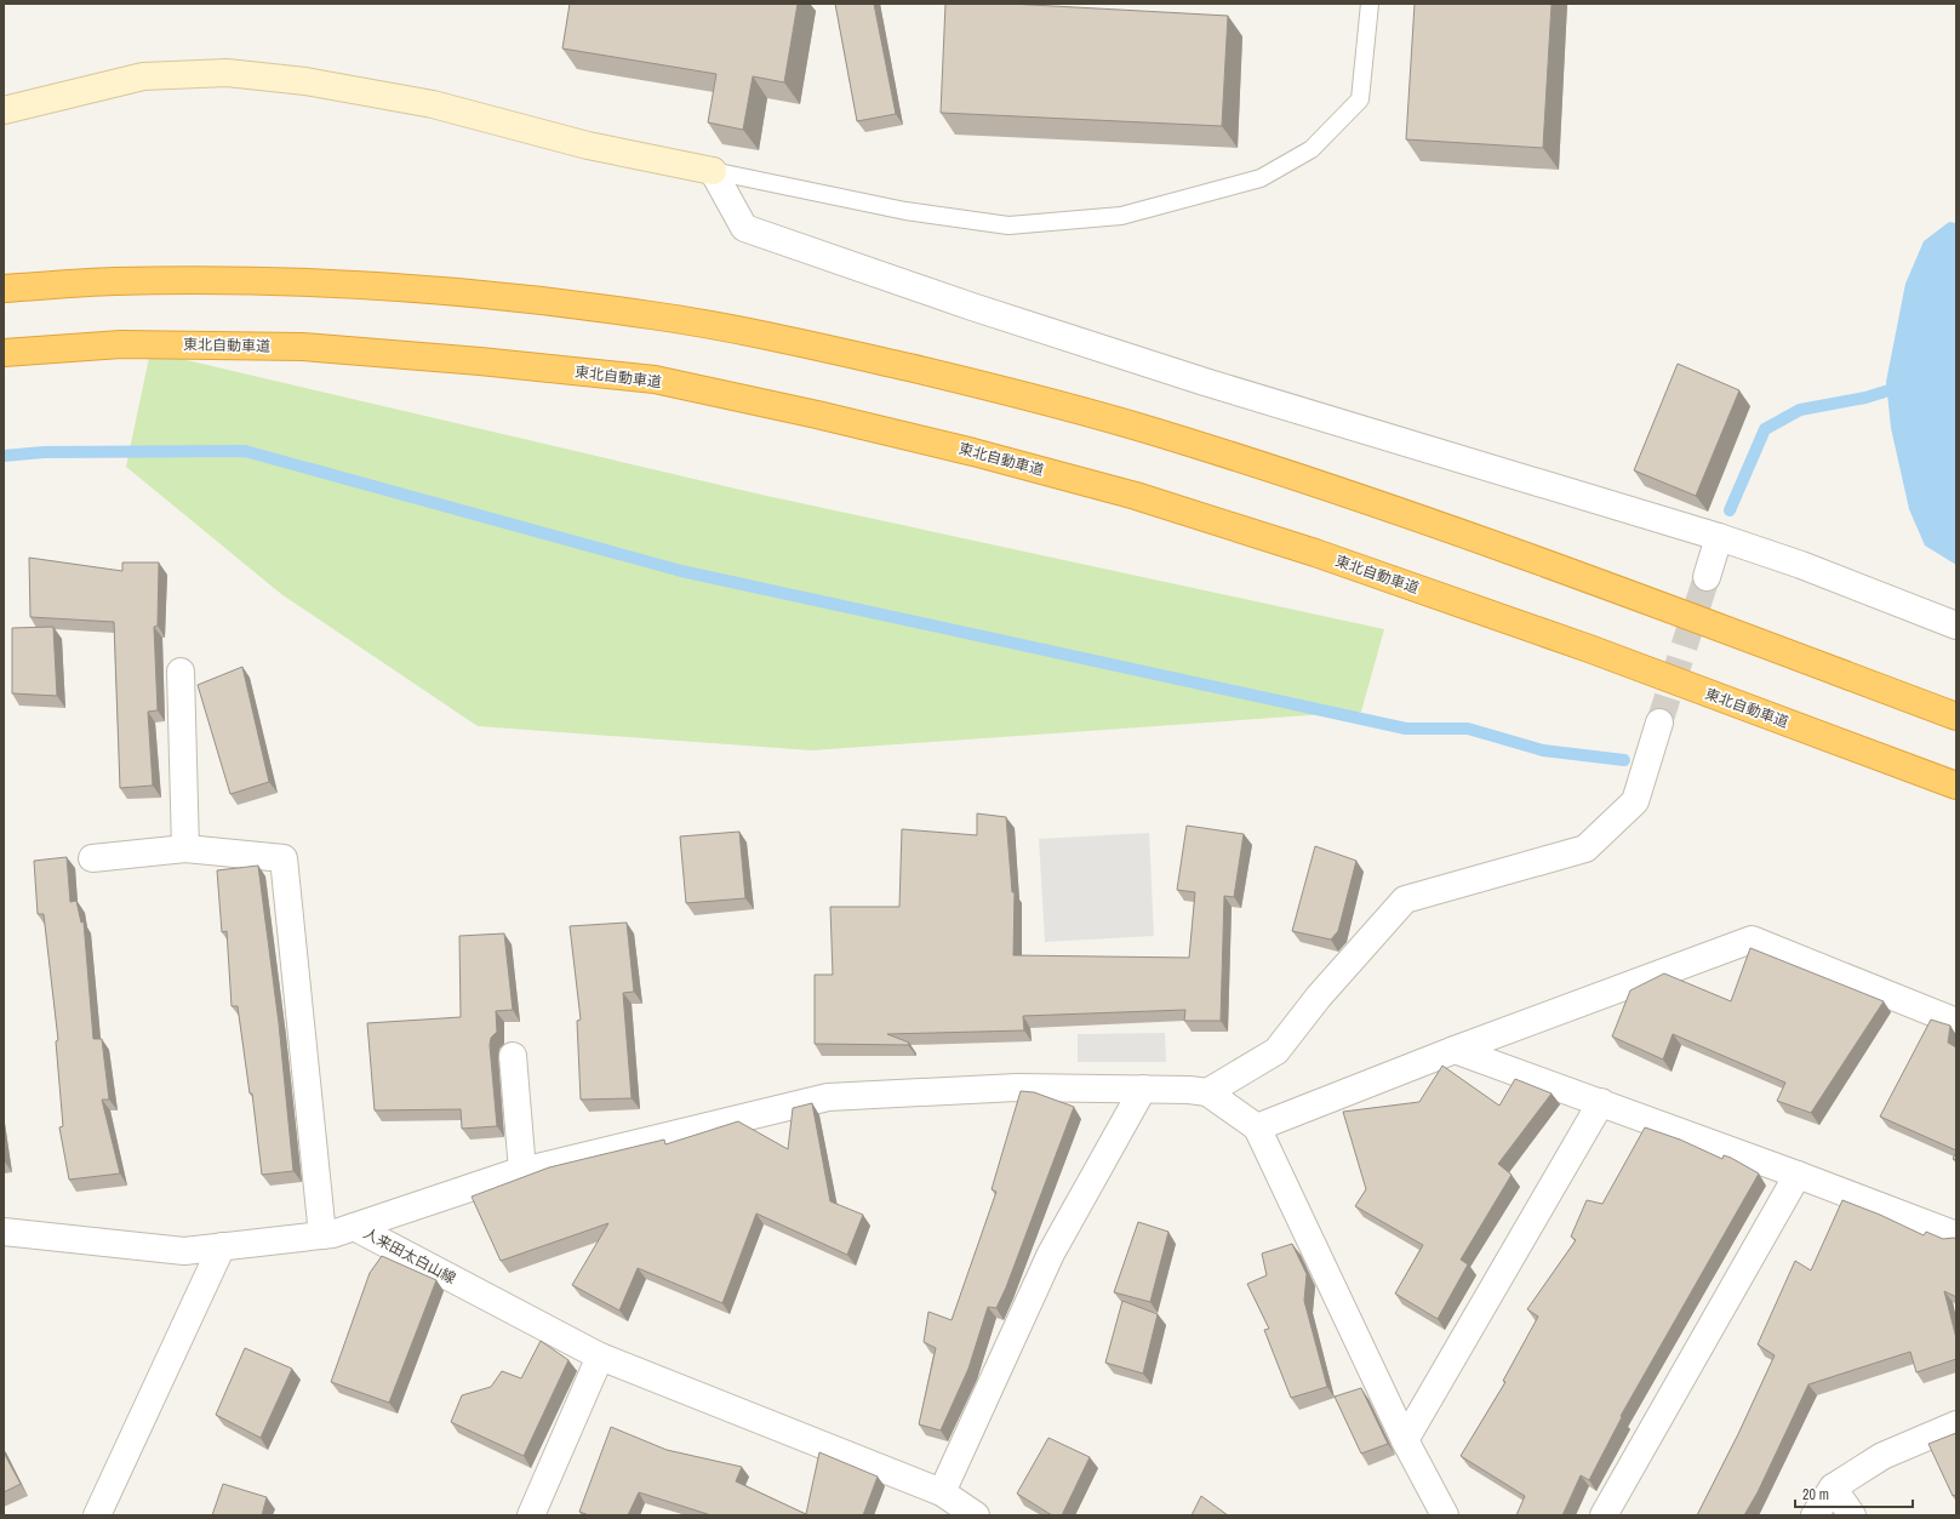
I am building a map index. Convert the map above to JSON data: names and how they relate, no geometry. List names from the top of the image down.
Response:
{
  "streets": {
    "highway": ["東北自動車道"],
    "street": ["人来田太白山線"]
  },
  "scale_bar": "20 m"
}
